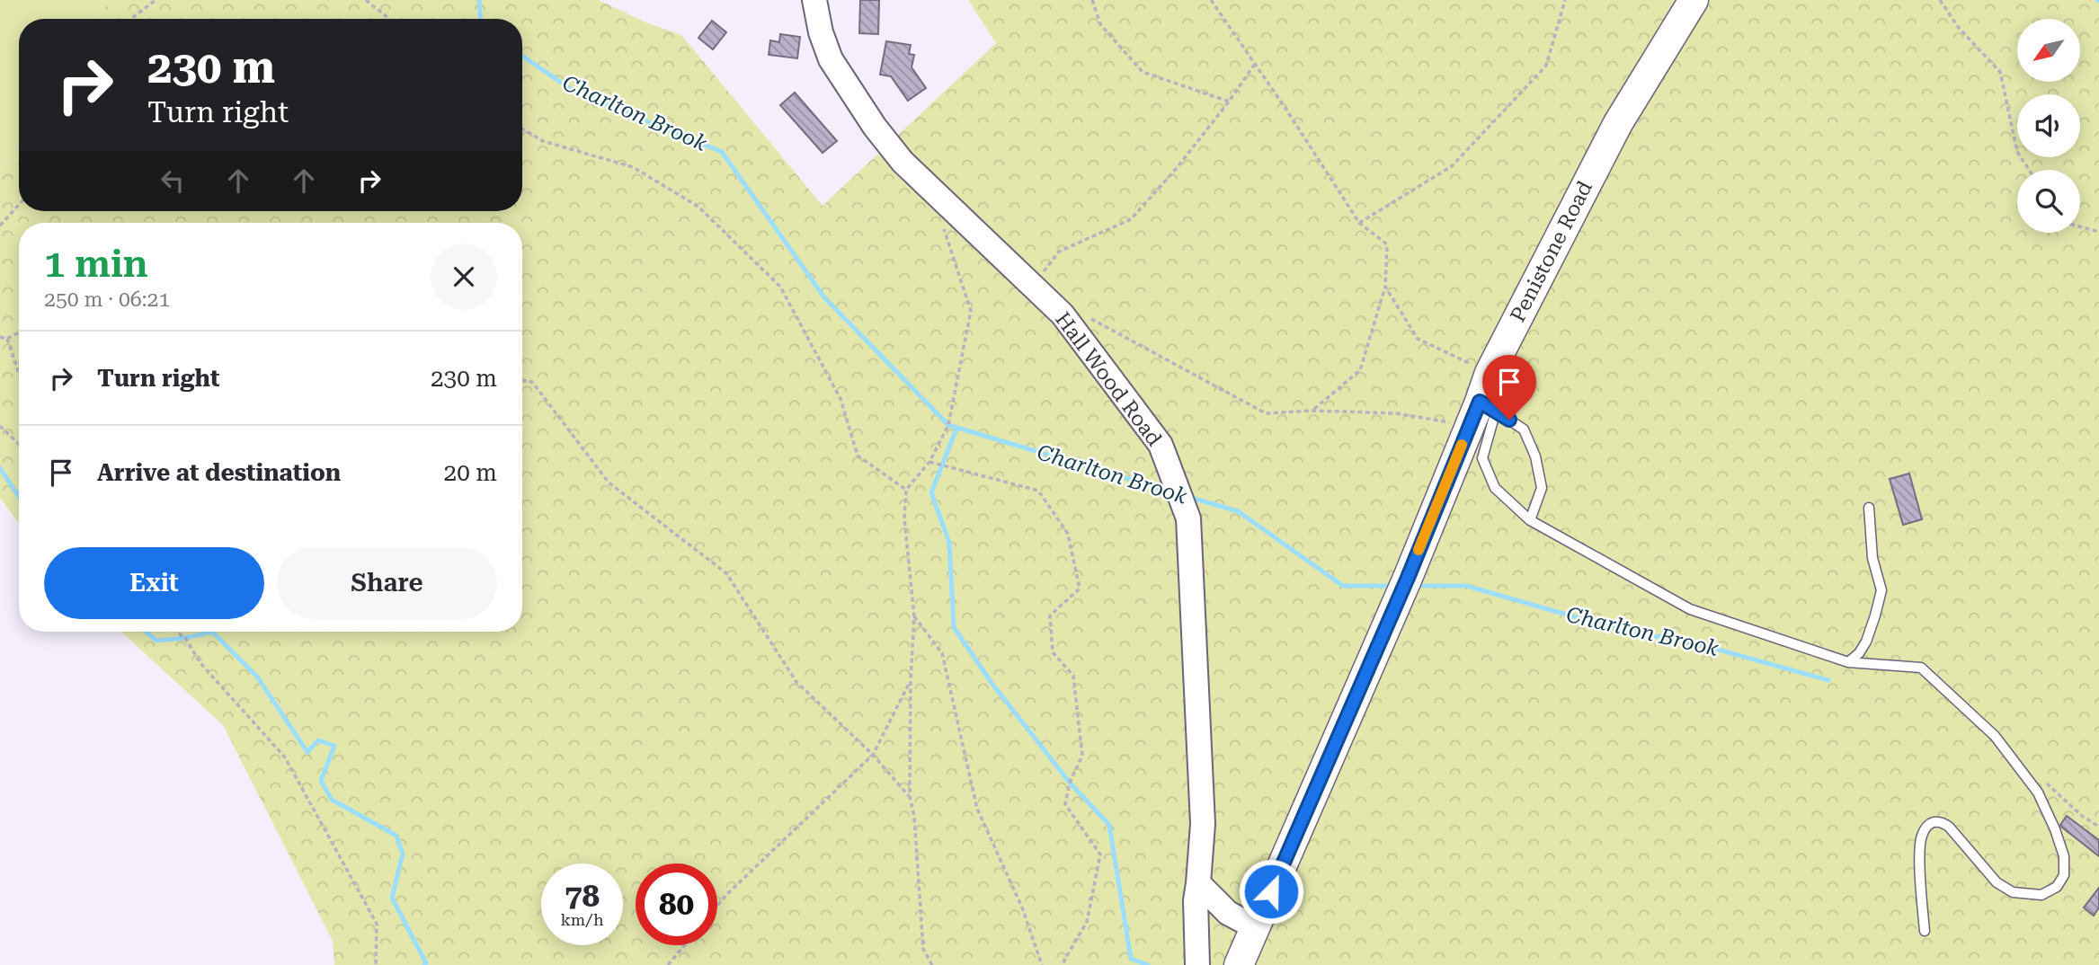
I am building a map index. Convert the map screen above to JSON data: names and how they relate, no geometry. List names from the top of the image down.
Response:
{
  "streets": {
    "highway": ["Penistone Road"],
    "main road": ["Hall Wood Road"]
  },
  "water": ["Charlton Brook"],
  "north": "bottom left",
  "page": {
    "turn": ["230 m", "Turn right"],
    "heading": ["1 min", "250 m · 06:21"],
    "list": [
      {
        "name": "Turn right",
        "value": "230 m"
      },
      {
        "name": "Arrive at destination",
        "value": "20 m"
      }
    ],
    "buttons": ["Exit", "Share"],
    "speed": "78 km/h",
    "limit": "80"
  }
}
